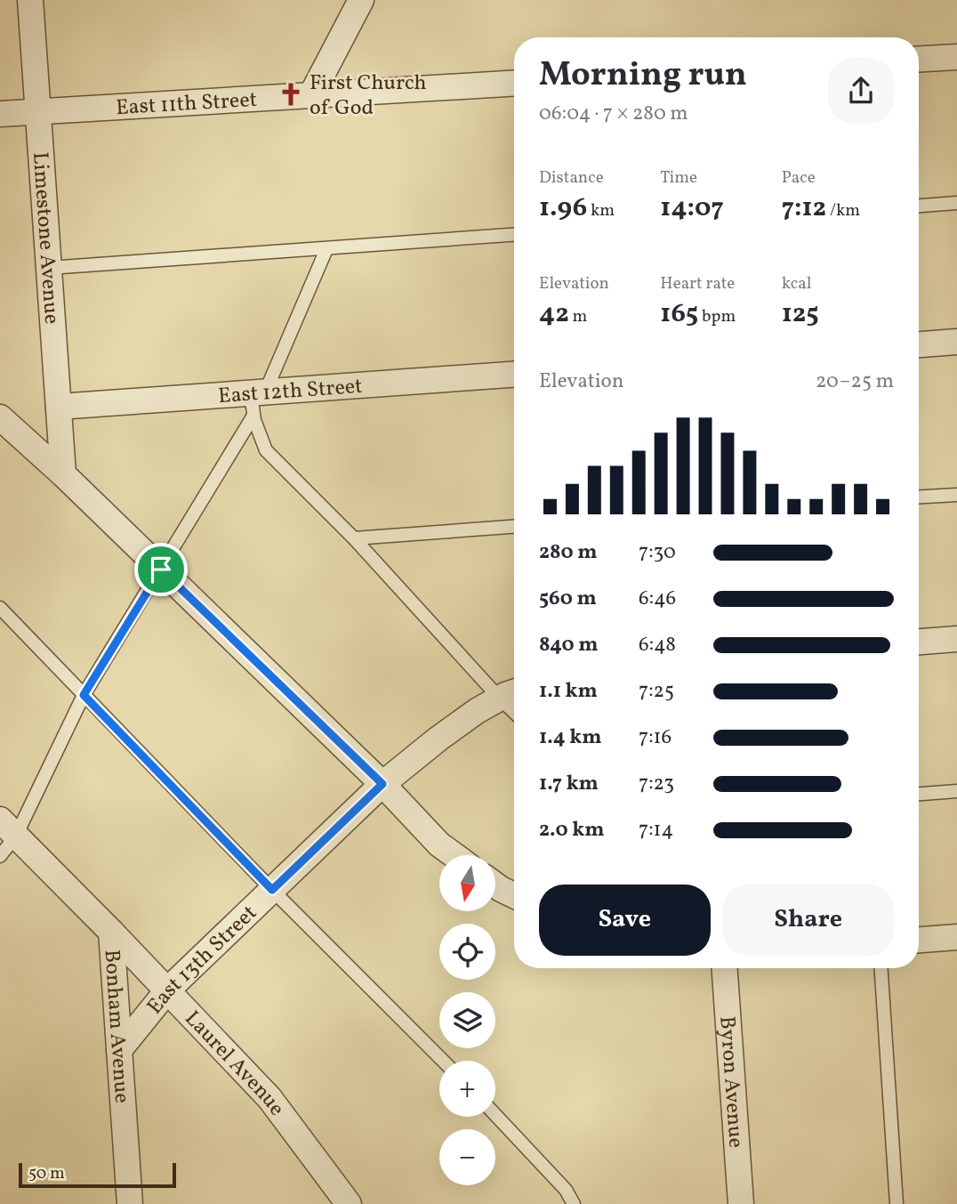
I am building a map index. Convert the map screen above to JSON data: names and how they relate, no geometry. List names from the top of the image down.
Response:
{
  "streets": {
    "street": [
      "East 11th Street",
      "Limestone Avenue",
      "East 12th Street",
      "East 13th Street",
      "Bonham Avenue",
      "Laurel Avenue",
      "Byron Avenue"
    ]
  },
  "crossings": [
    ["East 11th Street", "Limestone Avenue"],
    ["Limestone Avenue", "East 12th Street"],
    ["East 13th Street", "Bonham Avenue"],
    ["East 13th Street", "Laurel Avenue"],
    ["Bonham Avenue", "Laurel Avenue"]
  ],
  "places": {
    "church": ["First Church of God"]
  },
  "scale_bar": "50 m",
  "north": "bottom",
  "page": {
    "heading": ["Morning run", "06:04 · 7 × 280 m"],
    "stats": [
      ["Distance", "1.96 km"],
      ["Time", "14:07"],
      ["Pace", "7:12 /km"],
      ["Elevation", "42 m"],
      ["Heart rate", "165 bpm"],
      ["kcal", "125"]
    ],
    "chart": ["Elevation", "20–25 m"],
    "list": [
      {
        "name": "280 m",
        "note": "7:30"
      },
      {
        "name": "560 m",
        "note": "6:46"
      },
      {
        "name": "840 m",
        "note": "6:48"
      },
      {
        "name": "1.1 km",
        "note": "7:25"
      },
      {
        "name": "1.4 km",
        "note": "7:16"
      },
      {
        "name": "1.7 km",
        "note": "7:23"
      },
      {
        "name": "2.0 km",
        "note": "7:14"
      }
    ],
    "map_buttons": ["+", "−"],
    "buttons": ["Save", "Share"],
    "scale": "50 m"
  }
}
